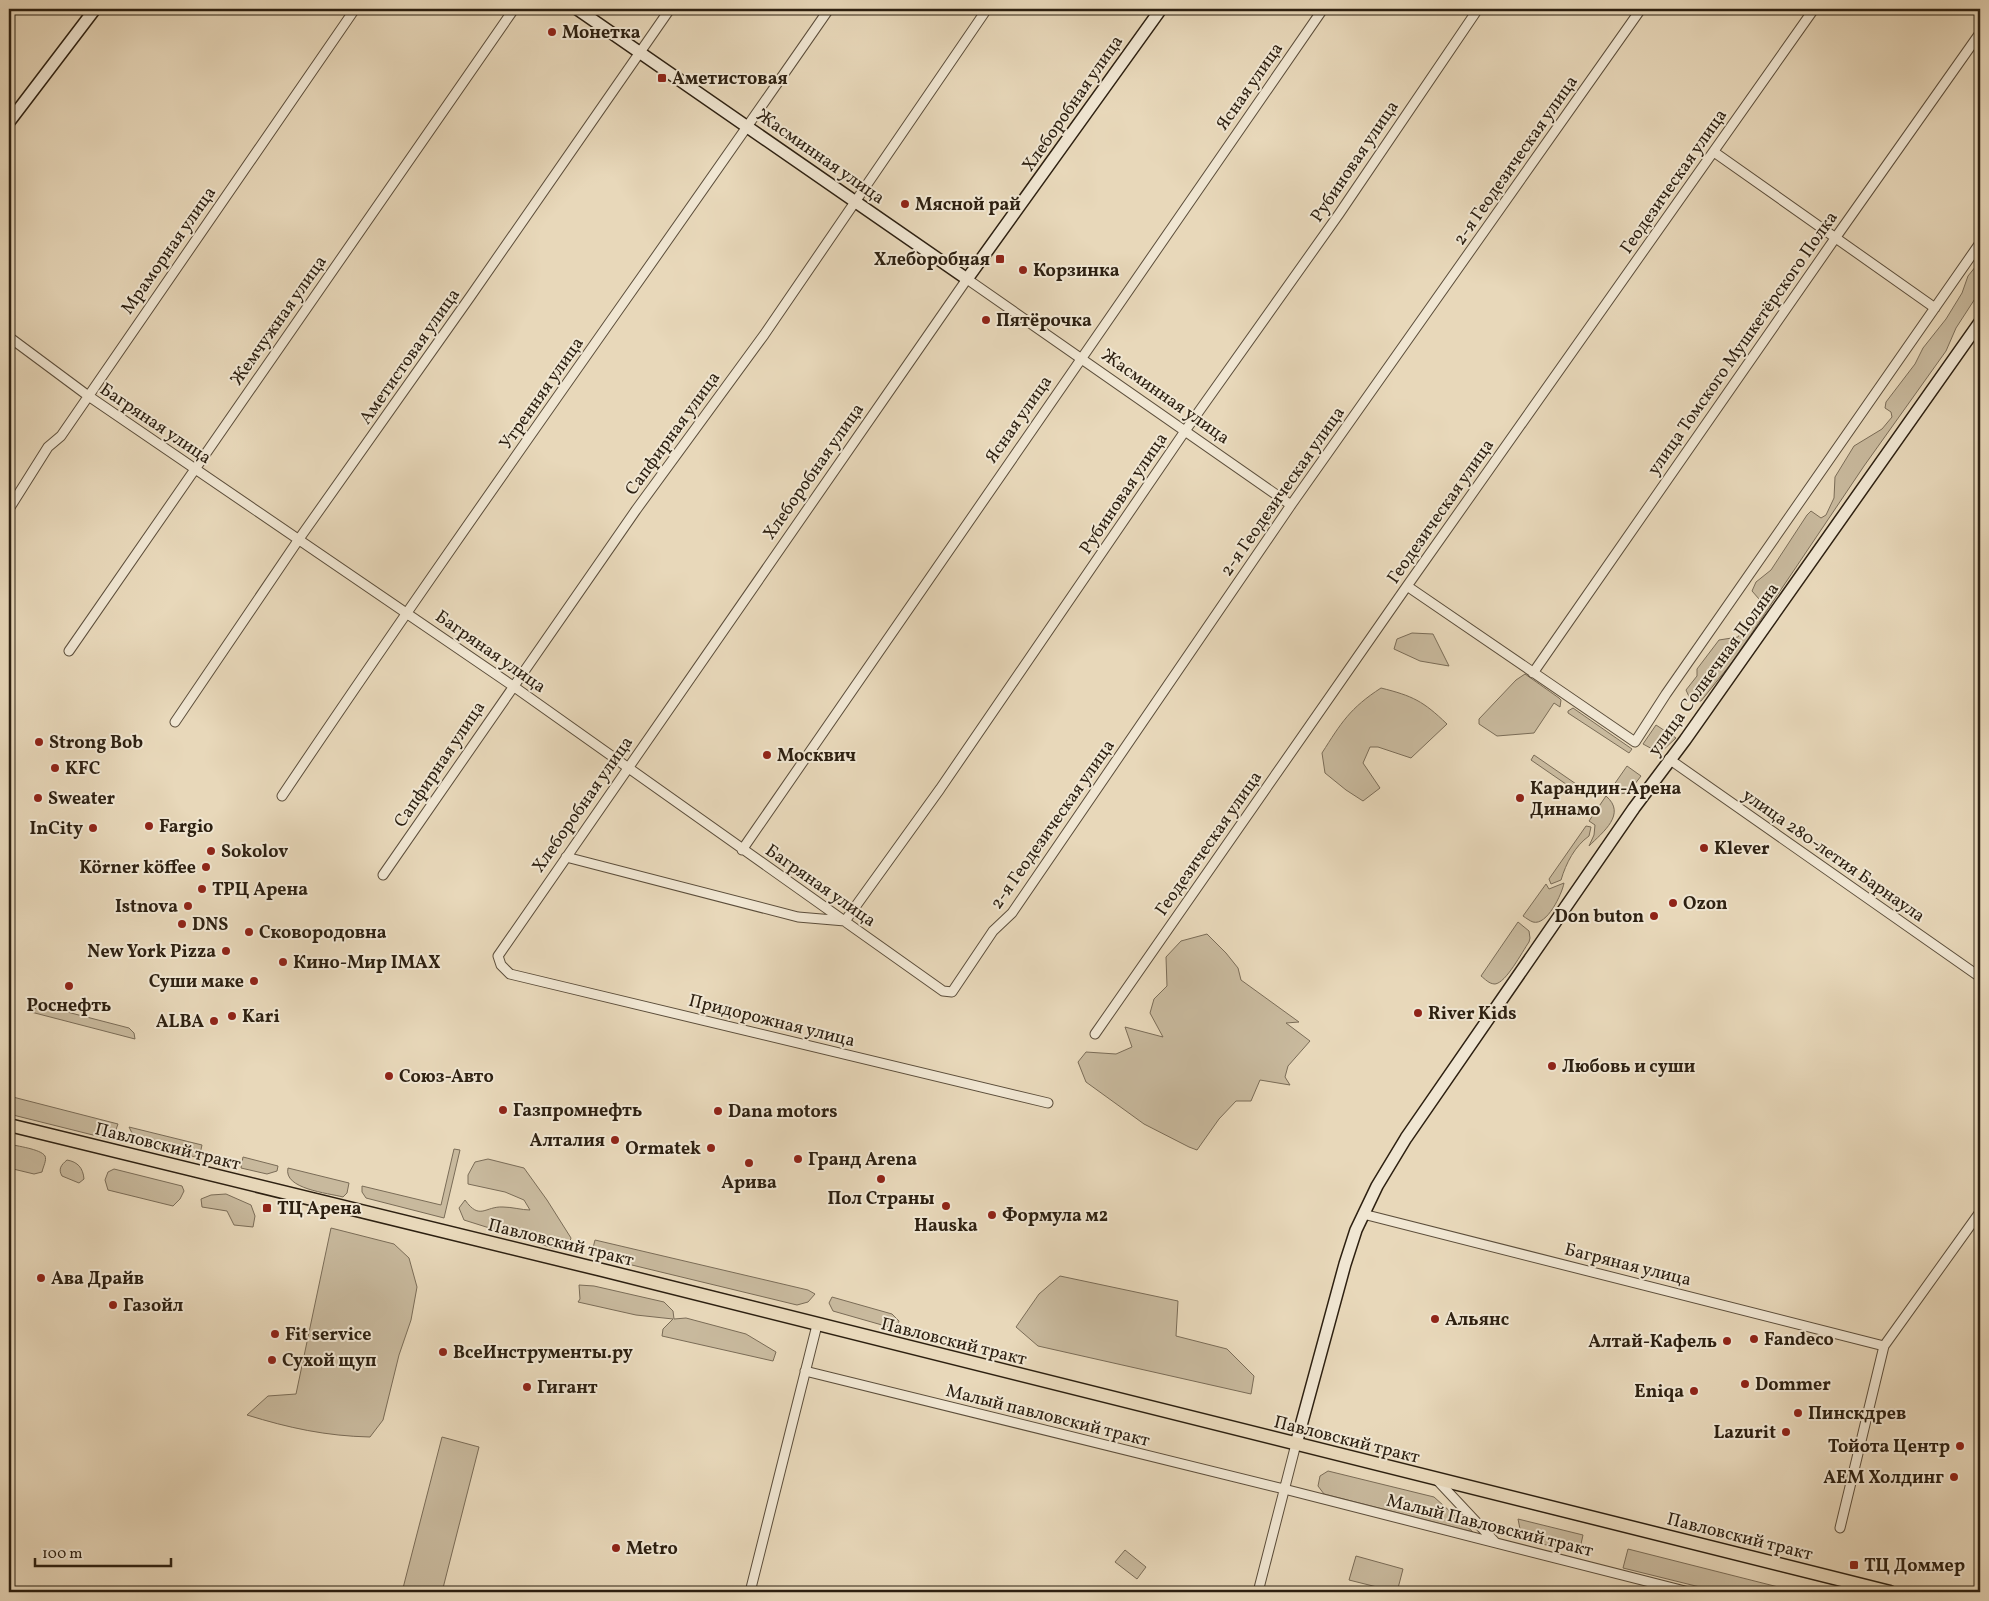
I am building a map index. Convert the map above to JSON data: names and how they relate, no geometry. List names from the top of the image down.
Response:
{
  "streets": {
    "main road": ["Павловский тракт"],
    "street": [
      "Ясная улица",
      "Хлеборобная улица",
      "Жасминная улица",
      "2-я Геодезическая улица",
      "Рубиновая улица",
      "Геодезическая улица",
      "Мраморная улица",
      "Жемчужная улица",
      "улица Томского Мушкетёрского Полка",
      "Аметистовая улица",
      "Утренняя улица",
      "Багряная улица",
      "Сапфирная улица",
      "улица Солнечная Поляна",
      "улица 280-летия Барнаула",
      "Придорожная улица",
      "Малый павловский тракт",
      "Малый Павловский тракт"
    ]
  },
  "crossings": [
    ["Ясная улица", "Жасминная улица"],
    ["Ясная улица", "Багряная улица"],
    ["Хлеборобная улица", "Жасминная улица"],
    ["Хлеборобная улица", "Багряная улица"],
    ["Хлеборобная улица", "Придорожная улица"],
    ["Жасминная улица", "2-я Геодезическая улица"],
    ["Жасминная улица", "Рубиновая улица"],
    ["Жасминная улица", "Аметистовая улица"],
    ["Жасминная улица", "Утренняя улица"],
    ["Жасминная улица", "Сапфирная улица"],
    ["2-я Геодезическая улица", "Багряная улица"],
    ["Рубиновая улица", "Багряная улица"],
    ["Мраморная улица", "Багряная улица"],
    ["Жемчужная улица", "Багряная улица"],
    ["Аметистовая улица", "Багряная улица"],
    ["Утренняя улица", "Багряная улица"],
    ["Багряная улица", "Сапфирная улица"],
    ["Багряная улица", "улица Солнечная Поляна"],
    ["улица Солнечная Поляна", "улица 280-летия Барнаула"],
    ["улица Солнечная Поляна", "Павловский тракт"],
    ["Малый павловский тракт", "Малый Павловский тракт"]
  ],
  "places": {
    "other": [
      "Монетка",
      "Мясной рай",
      "Корзинка",
      "Пятёрочка",
      "Strong Bob",
      "Москвич",
      "KFC",
      "Sweater",
      "Карандин-Арена Динамо",
      "Fargio",
      "InCity",
      "Klever",
      "Sokolov",
      "Körner köffee",
      "ТРЦ Арена",
      "Ozon",
      "Istnova",
      "Don buton",
      "DNS",
      "Сковородовна",
      "New York Pizza",
      "Кино-Мир IMAX",
      "Суши маке",
      "Роснефть",
      "River Kids",
      "Kari",
      "ALBA",
      "Любовь и суши",
      "Союз-Авто",
      "Газпромнефть",
      "Dana motors",
      "Алталия",
      "Ormatek",
      "Гранд Arena",
      "Арива",
      "Пол Страны",
      "Hauska",
      "Формула м2",
      "Ава Драйв",
      "Газойл",
      "Альянс",
      "Fit service",
      "Fandeco",
      "Алтай-Кафель",
      "ВсеИнструменты.ру",
      "Сухой щуп",
      "Dommer",
      "Гигант",
      "Eniqa",
      "Пинскдрев",
      "Lazurit",
      "Тойота Центр",
      "АЕМ Холдинг",
      "Metro"
    ],
    "transit": [
      "Аметистовая",
      "Хлеборобная",
      "ТЦ Арена",
      "ТЦ Доммер"
    ]
  },
  "scale_bar": "100 m"
}
